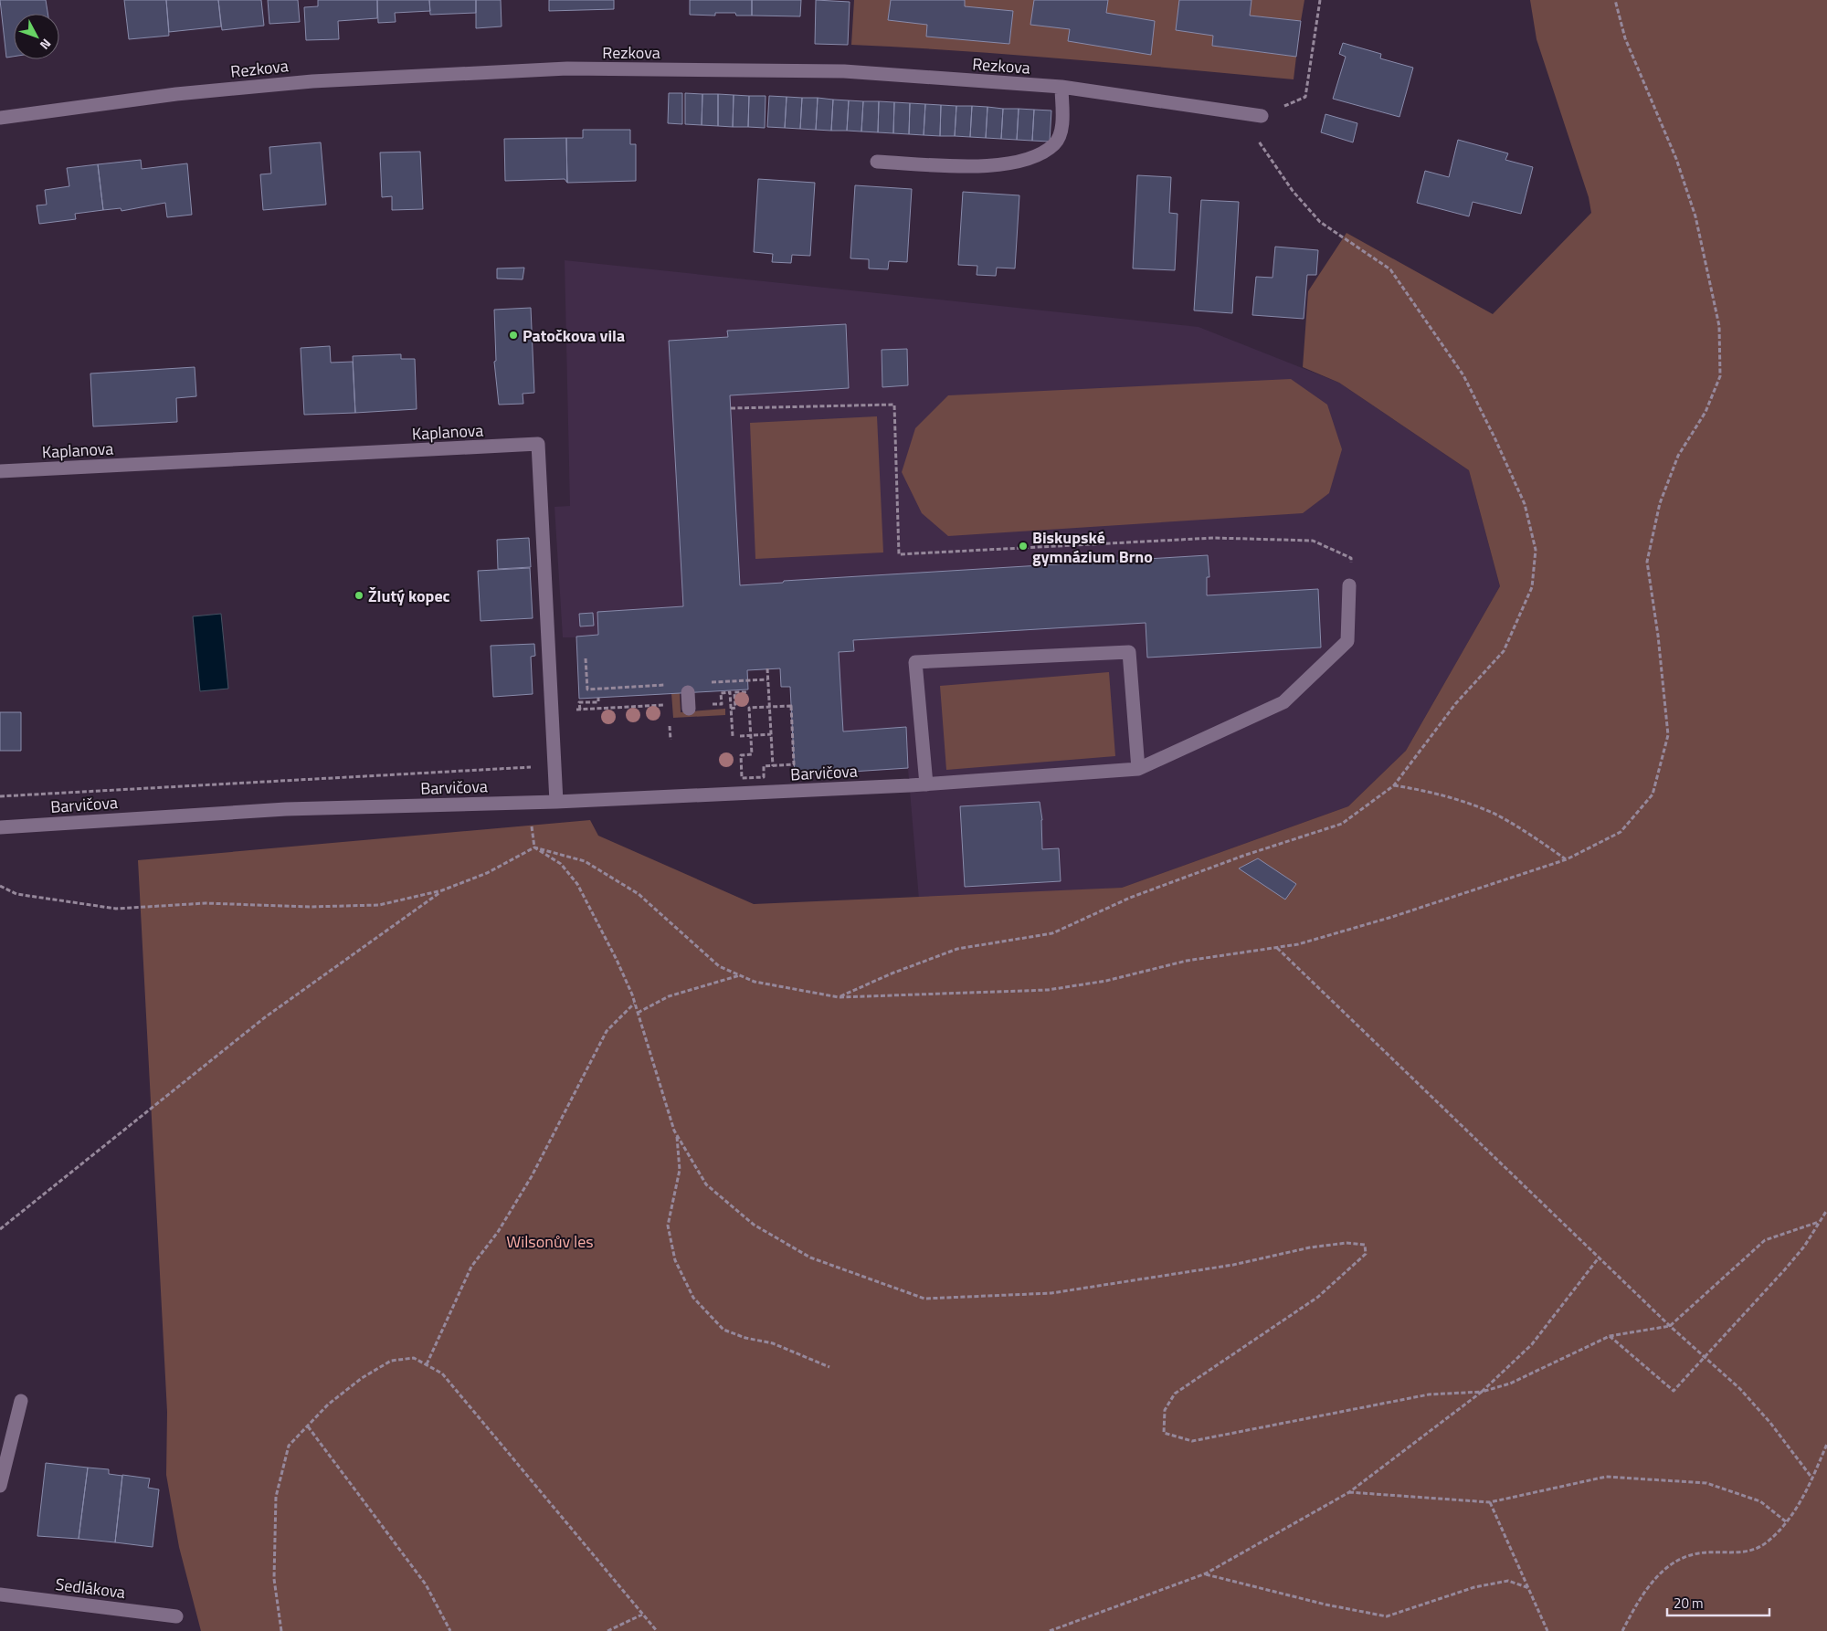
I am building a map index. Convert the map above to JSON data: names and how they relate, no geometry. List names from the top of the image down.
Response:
{
  "streets": {
    "street": [
      "Rezkova",
      "Kaplanova",
      "Barvičova",
      "Sedlákova"
    ]
  },
  "crossings": [
    ["Kaplanova", "Barvičova"]
  ],
  "parks": ["Wilsonův les"],
  "places": ["Patočkova vila", "Biskupské gymnázium Brno", "Žlutý kopec"],
  "scale_bar": "20 m",
  "north": "bottom right"
}
